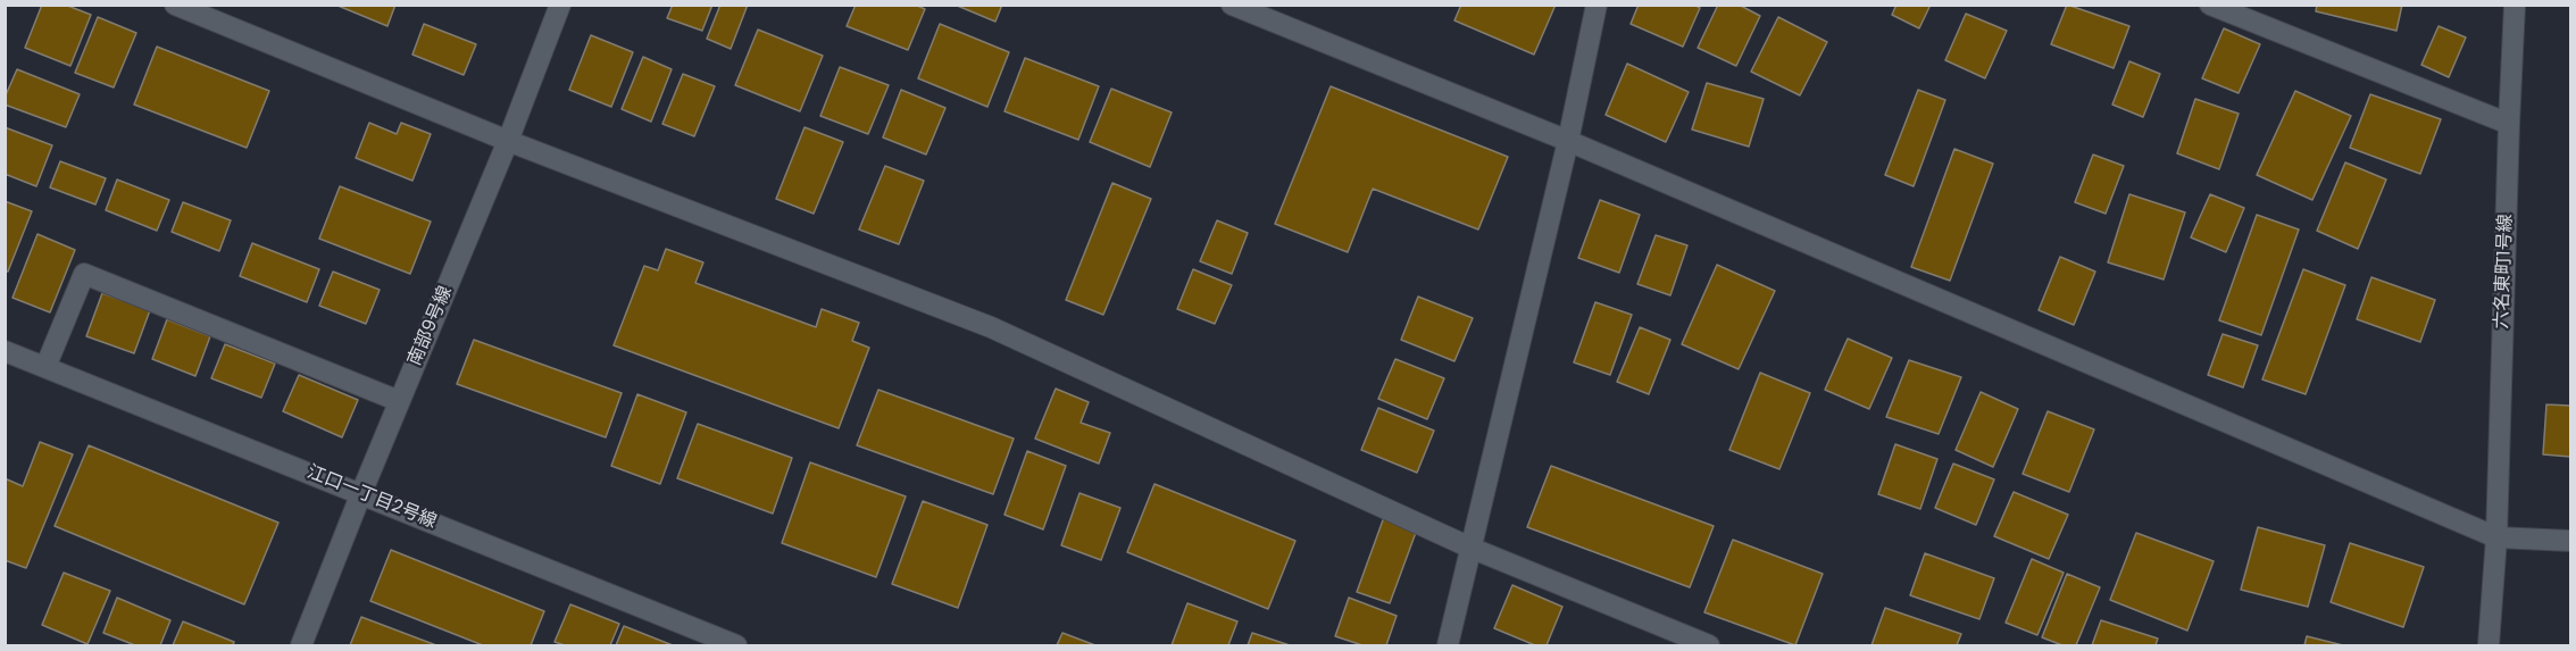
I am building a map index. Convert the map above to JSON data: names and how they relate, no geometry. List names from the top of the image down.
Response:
{
  "streets": {
    "street": ["六名東町1号線", "南部9号線", "江口一丁目2号線"]
  },
  "crossings": [
    ["南部9号線", "江口一丁目2号線"]
  ]
}
